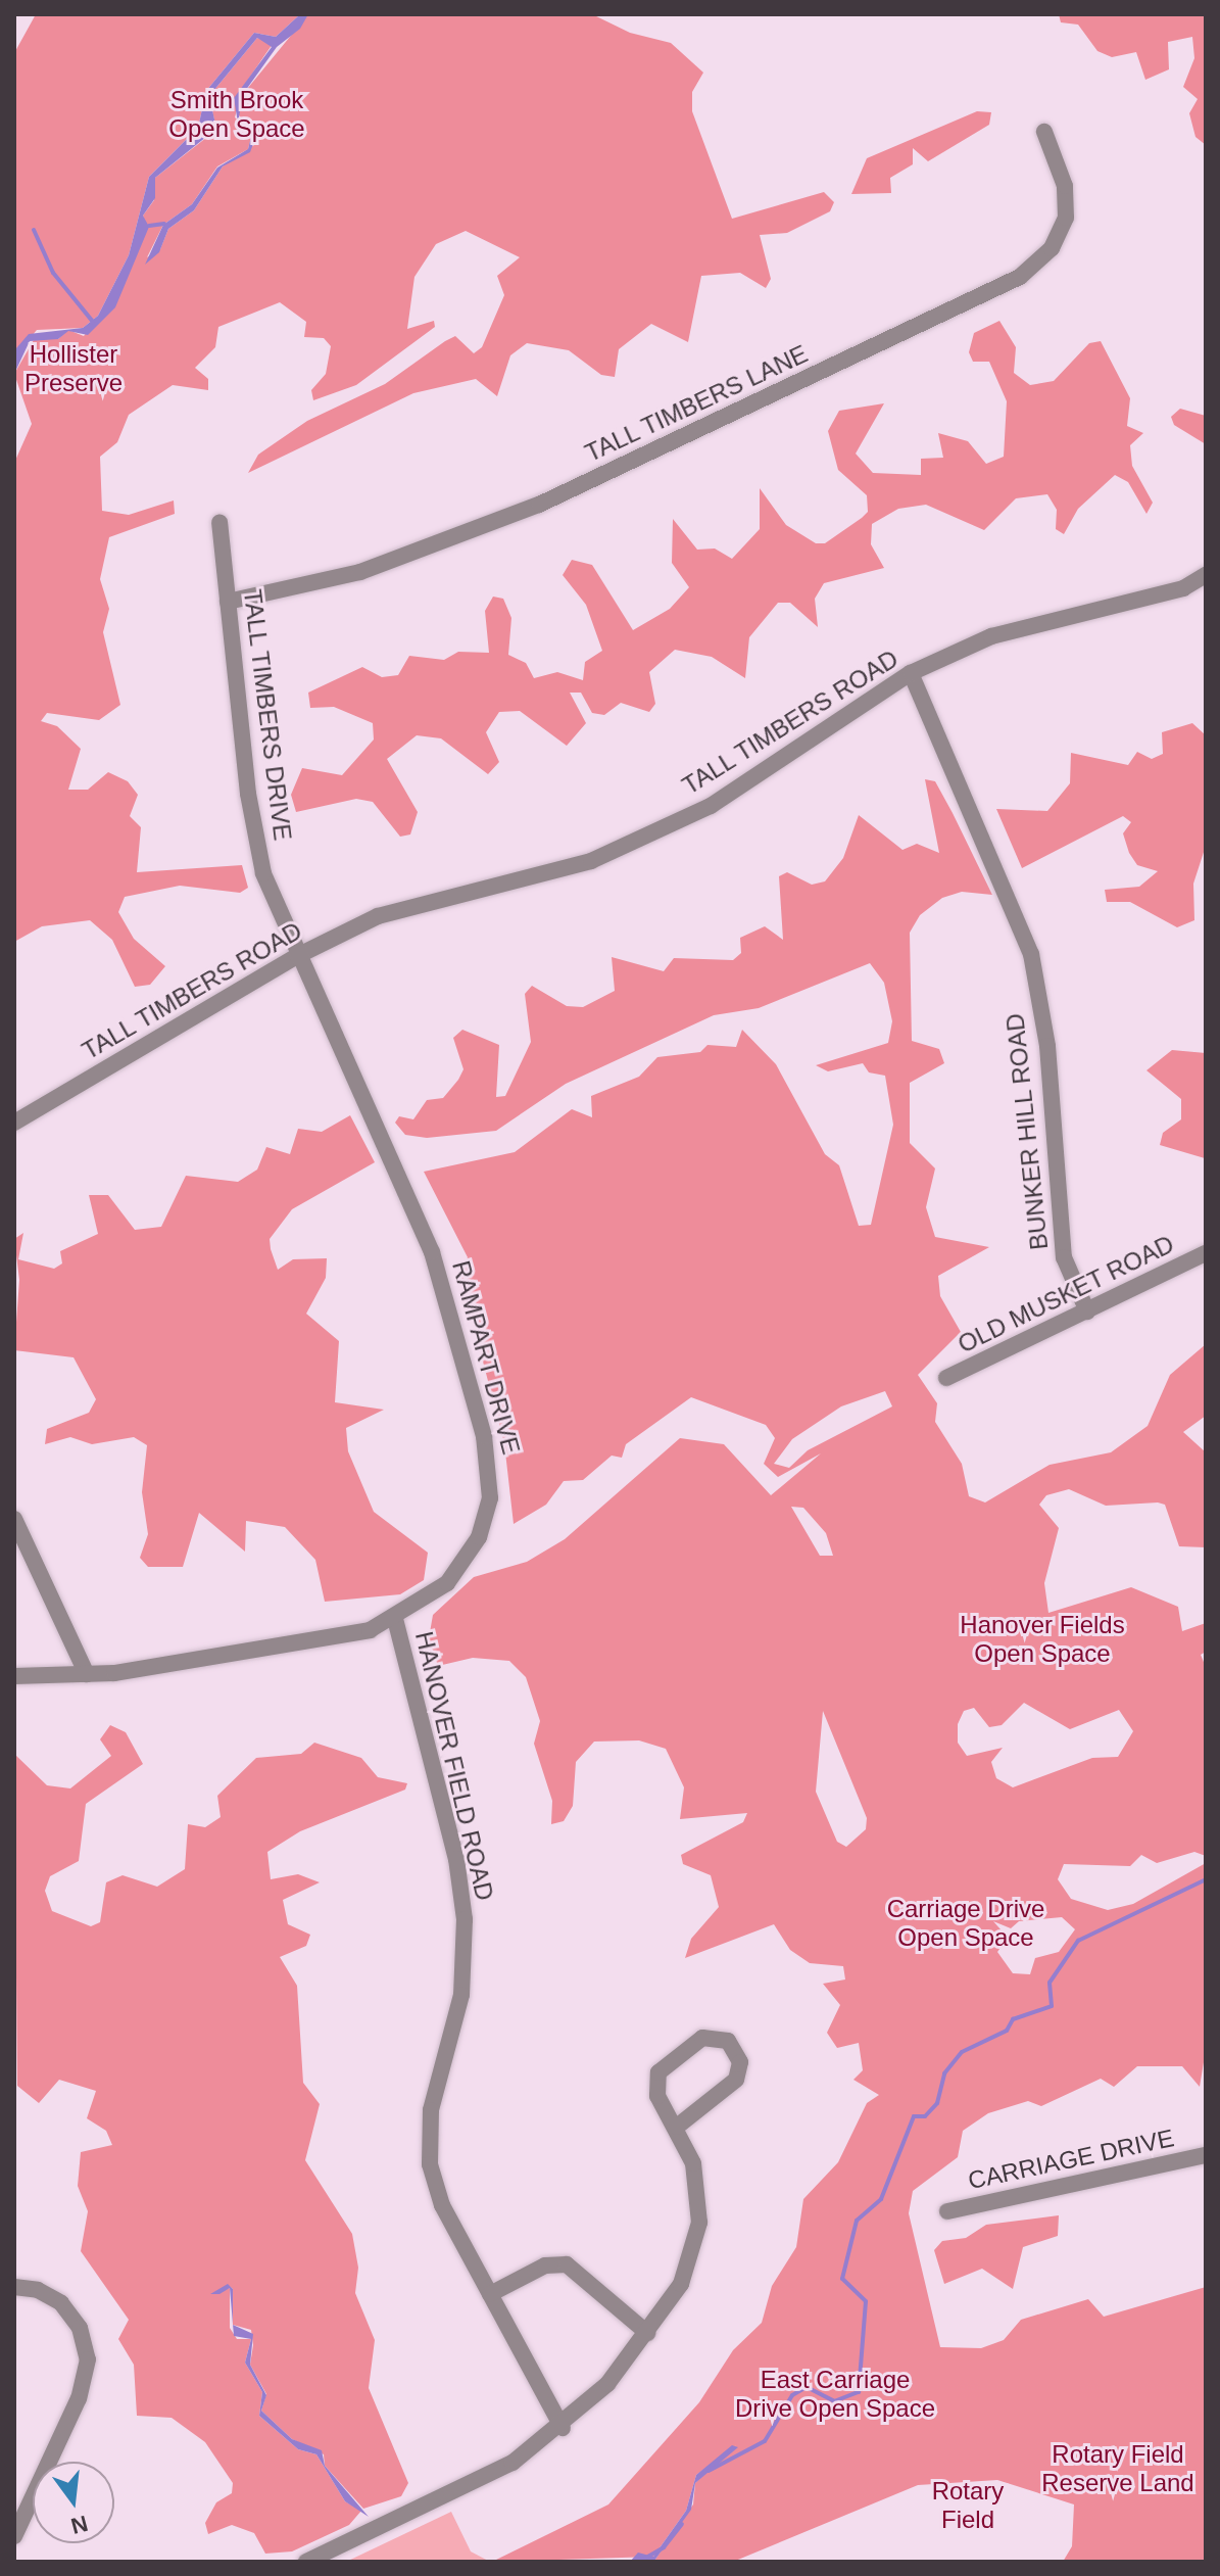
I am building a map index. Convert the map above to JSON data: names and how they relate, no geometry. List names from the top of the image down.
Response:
{
  "streets": {
    "street": [
      "TALL TIMBERS LANE",
      "TALL TIMBERS DRIVE",
      "TALL TIMBERS ROAD",
      "BUNKER HILL ROAD",
      "OLD MUSKET ROAD",
      "RAMPART DRIVE",
      "HANOVER FIELD ROAD",
      "CARRIAGE DRIVE"
    ]
  },
  "crossings": [
    ["TALL TIMBERS LANE", "TALL TIMBERS DRIVE"],
    ["TALL TIMBERS DRIVE", "TALL TIMBERS ROAD"],
    ["TALL TIMBERS DRIVE", "RAMPART DRIVE"],
    ["TALL TIMBERS ROAD", "BUNKER HILL ROAD"],
    ["TALL TIMBERS ROAD", "RAMPART DRIVE"],
    ["BUNKER HILL ROAD", "OLD MUSKET ROAD"],
    ["RAMPART DRIVE", "HANOVER FIELD ROAD"]
  ],
  "parks": [
    "Smith Brook Open Space",
    "Hollister Preserve",
    "Hanover Fields Open Space",
    "Carriage Drive Open Space",
    "East Carriage Drive Open Space",
    "Rotary Field Reserve Land",
    "Rotary Field"
  ],
  "north": "bottom"
}
